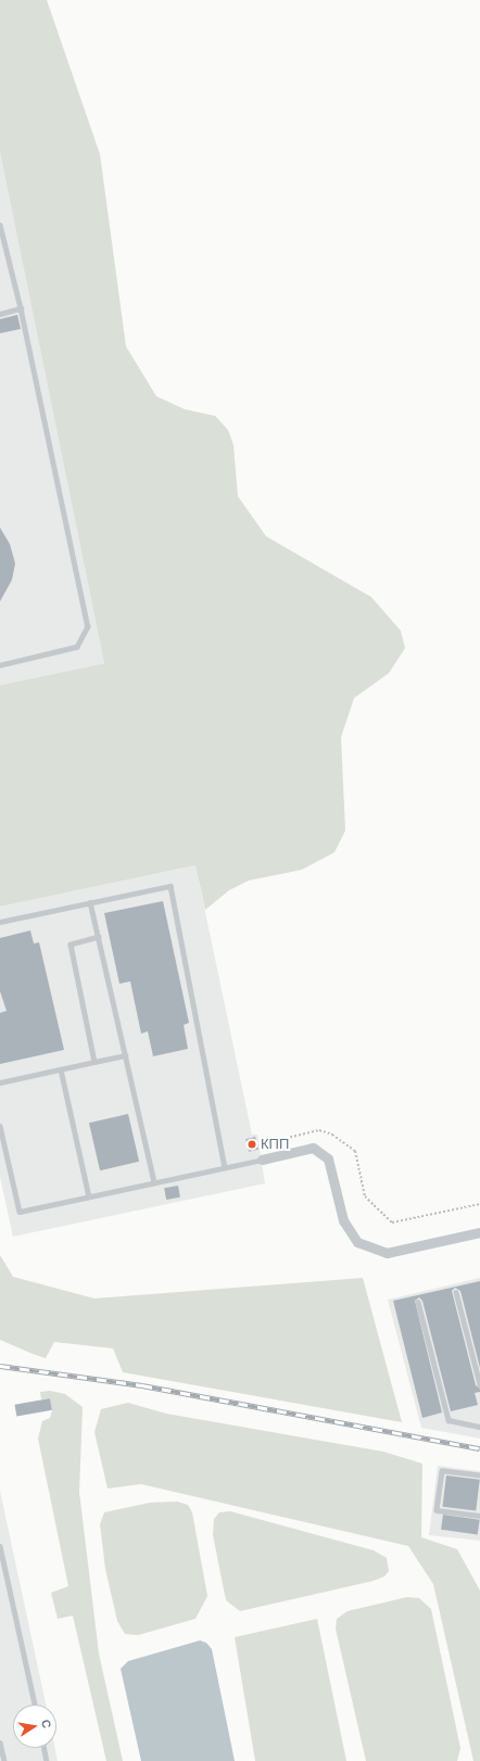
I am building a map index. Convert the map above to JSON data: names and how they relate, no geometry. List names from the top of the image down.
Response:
{
  "places": ["КПП"],
  "north": "right"
}
